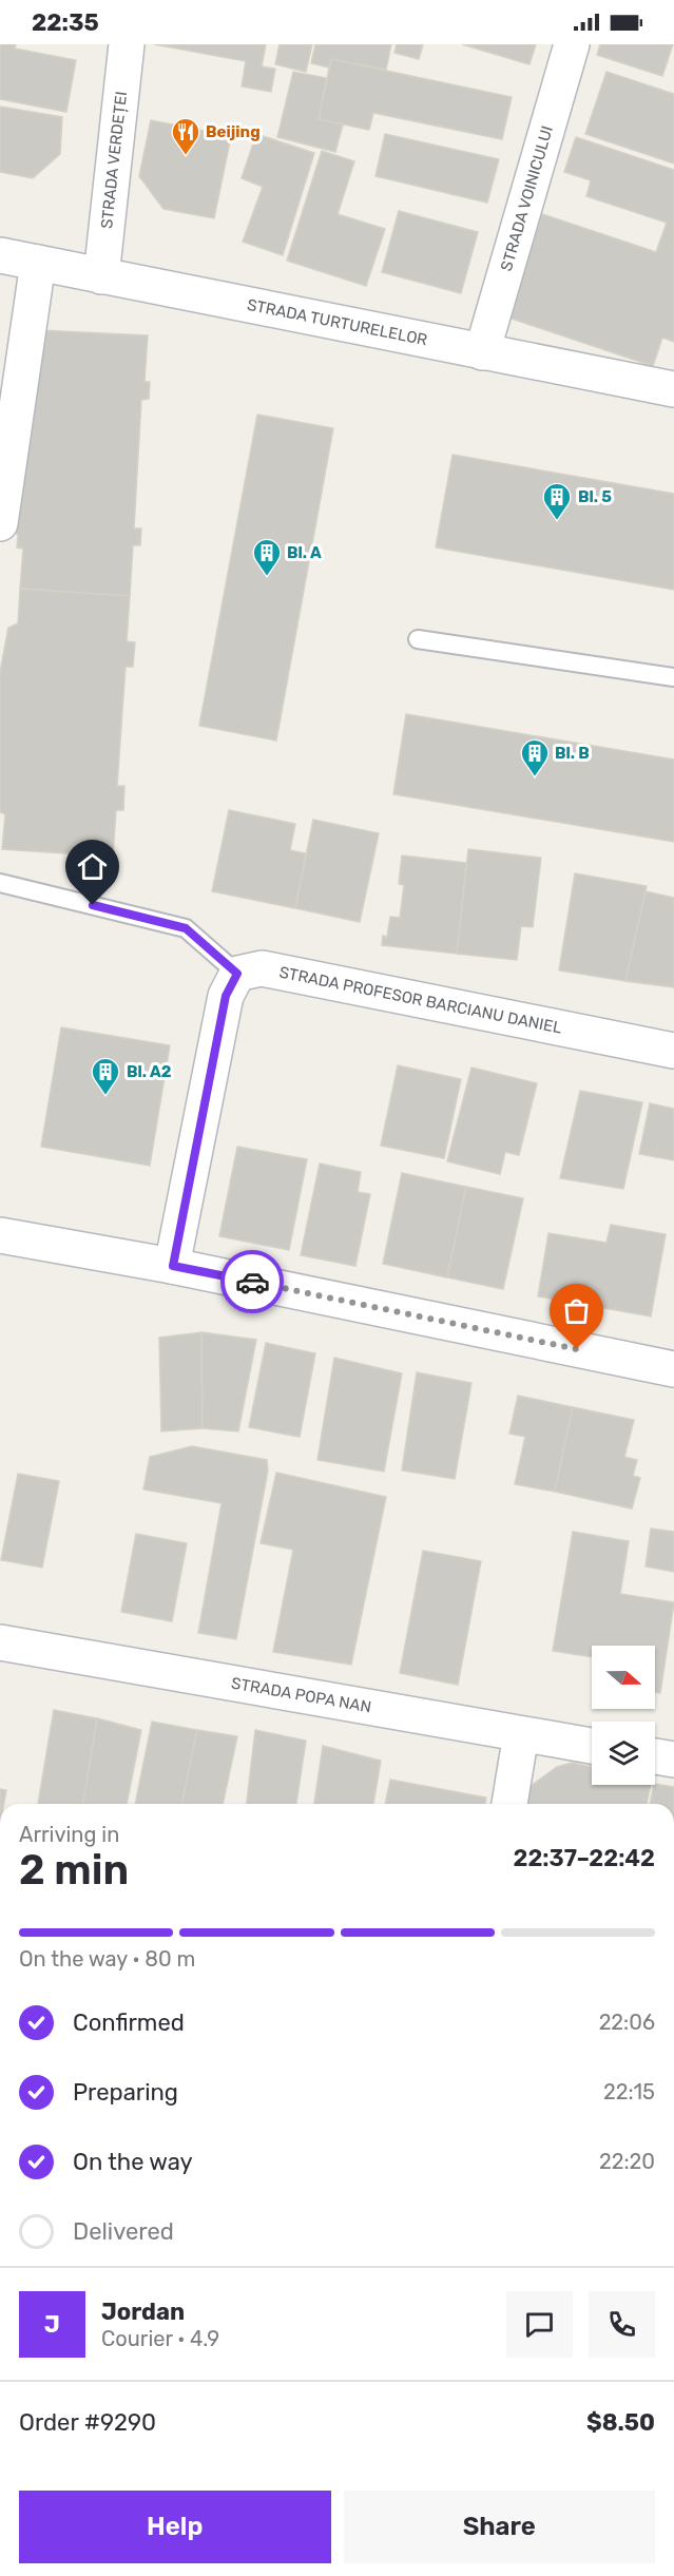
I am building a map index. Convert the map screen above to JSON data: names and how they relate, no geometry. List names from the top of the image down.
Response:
{
  "streets": {
    "street": [
      "STRADA VERDEȚEI",
      "STRADA VOINICULUI",
      "STRADA TURTURELELOR",
      "STRADA PROFESOR BARCIANU DANIEL",
      "STRADA POPA NAN"
    ]
  },
  "crossings": [
    ["STRADA VERDEȚEI", "STRADA TURTURELELOR"],
    ["STRADA VOINICULUI", "STRADA TURTURELELOR"]
  ],
  "places": {
    "restaurant": ["Beijing"],
    "building": [
      "Bl. 5",
      "Bl. A",
      "Bl. B",
      "Bl. A2"
    ]
  },
  "north": "right",
  "page": {
    "status": "22:35",
    "heading": ["2 min", "Arriving in", "22:37–22:42"],
    "panel": [
      "Jordan",
      "Courier · 4.9",
      "Order #9290",
      "$8.50"
    ],
    "bar": "On the way · 80 m",
    "list": [
      ["Confirmed", "22:06"],
      ["Preparing", "22:15"],
      ["On the way", "22:20"],
      "Delivered"
    ],
    "round": "J",
    "buttons": ["Help", "Share"]
  }
}
